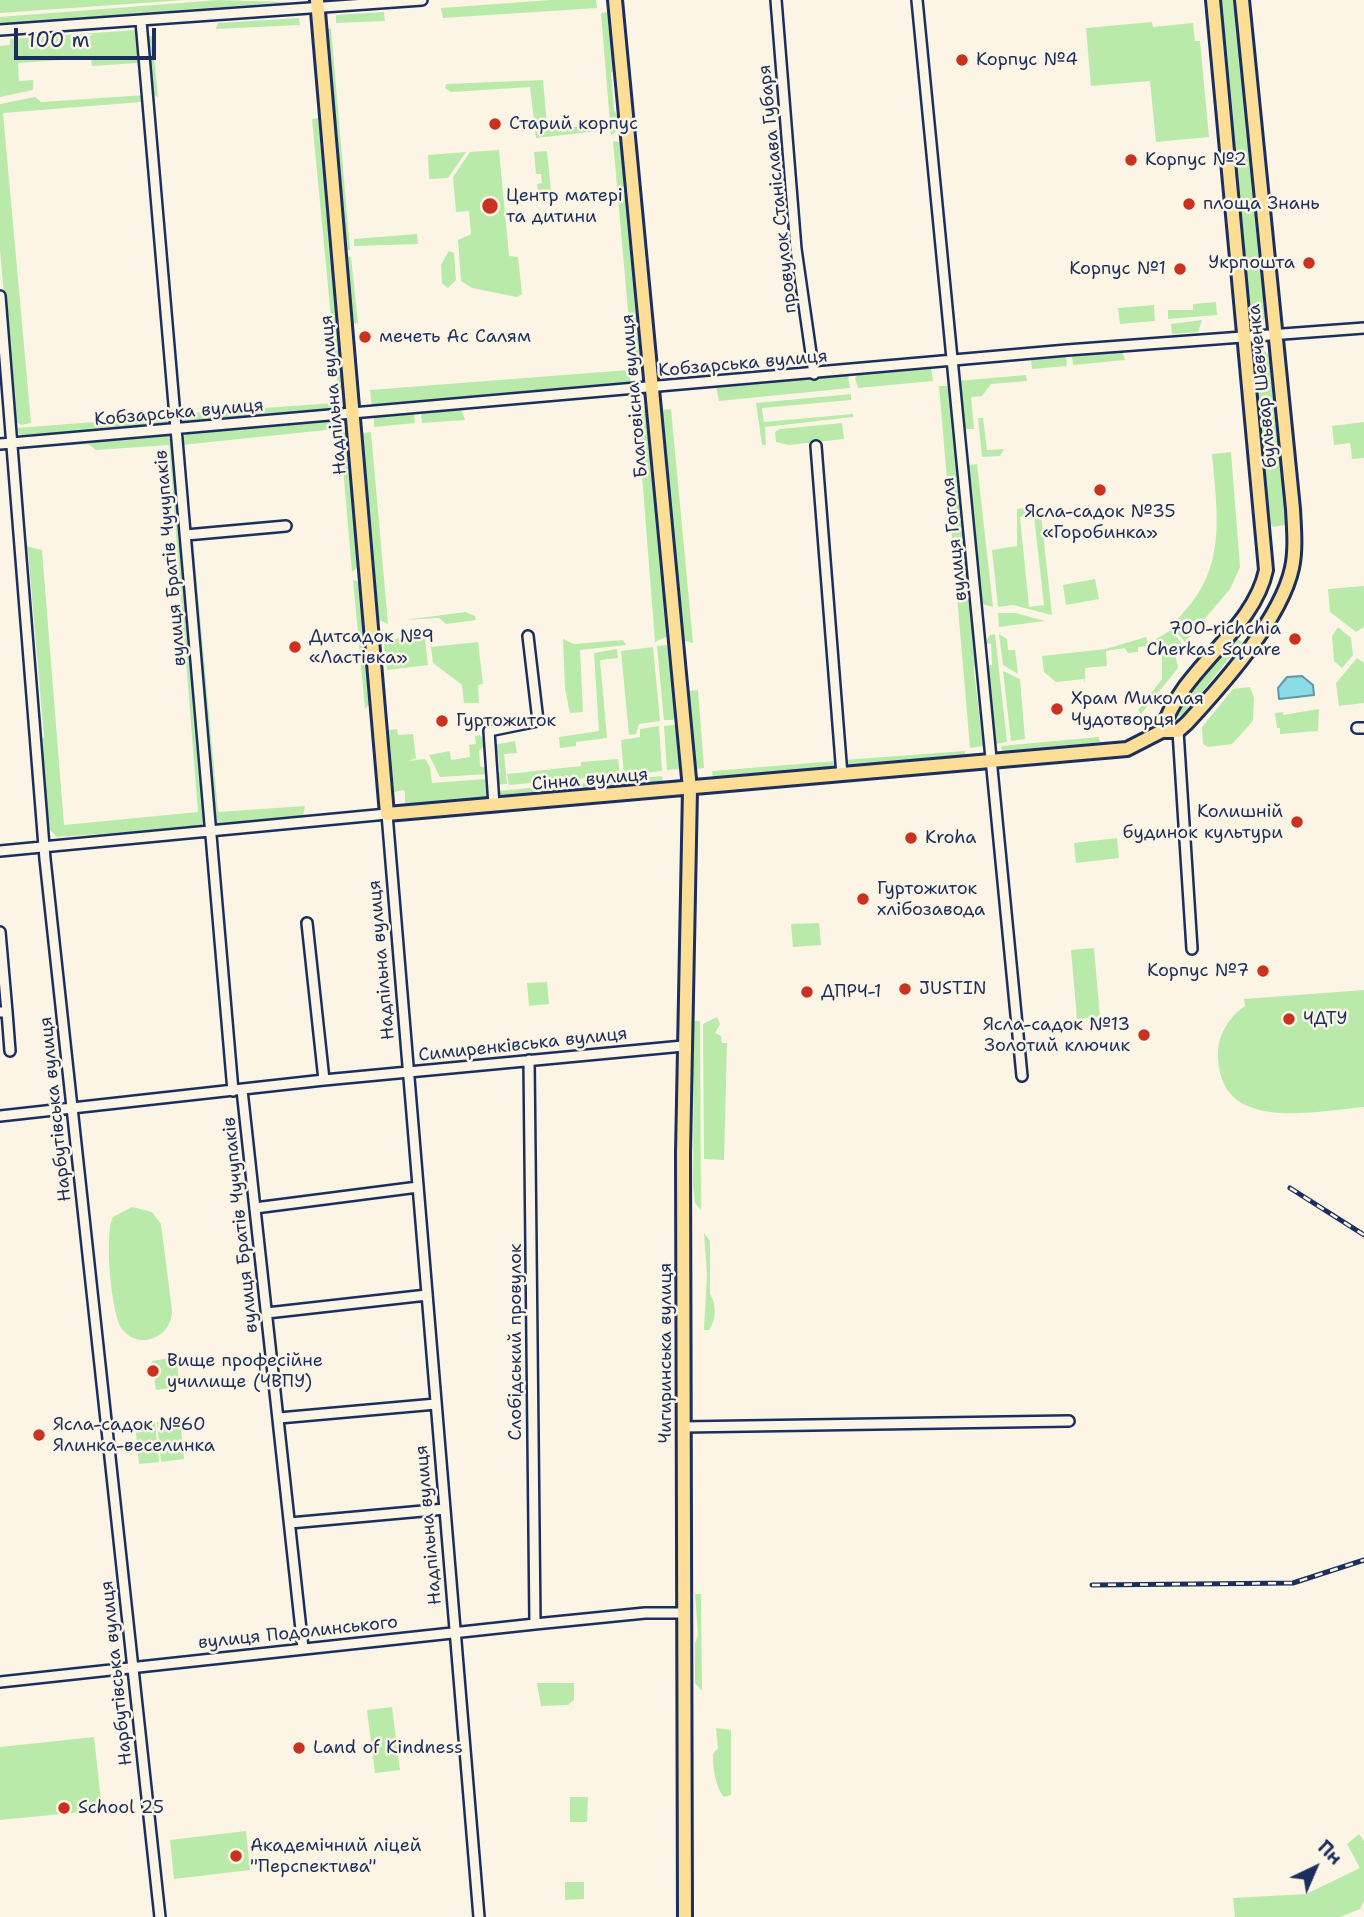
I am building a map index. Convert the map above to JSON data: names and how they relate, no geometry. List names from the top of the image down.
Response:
{
  "streets": {
    "main road": [
      "бульвар Шевченка",
      "Надпільна вулиця",
      "Благовісна вулиця",
      "Сінна вулиця",
      "Чигиринська вулиця"
    ],
    "street": [
      "провулок Станіслава Губаря",
      "Кобзарська вулиця",
      "вулиця Гоголя",
      "вулиця Братів Чучупаків",
      "Симиренківська вулиця",
      "Нарбутівська вулиця",
      "Слобідський провулок",
      "вулиця Подолинського"
    ]
  },
  "crossings": [
    ["провулок Станіслава Губаря", "Кобзарська вулиця"],
    ["Кобзарська вулиця", "бульвар Шевченка"],
    ["Кобзарська вулиця", "Надпільна вулиця"],
    ["Кобзарська вулиця", "Благовісна вулиця"],
    ["Кобзарська вулиця", "вулиця Гоголя"],
    ["Кобзарська вулиця", "вулиця Братів Чучупаків"],
    ["Кобзарська вулиця", "Нарбутівська вулиця"],
    ["бульвар Шевченка", "Сінна вулиця"],
    ["Надпільна вулиця", "Сінна вулиця"],
    ["Надпільна вулиця", "Симиренківська вулиця"],
    ["Надпільна вулиця", "вулиця Подолинського"],
    ["Благовісна вулиця", "Сінна вулиця"],
    ["Благовісна вулиця", "Чигиринська вулиця"],
    ["вулиця Гоголя", "Сінна вулиця"],
    ["вулиця Братів Чучупаків", "Сінна вулиця"],
    ["вулиця Братів Чучупаків", "Симиренківська вулиця"],
    ["вулиця Братів Чучупаків", "вулиця Подолинського"],
    ["Сінна вулиця", "Нарбутівська вулиця"],
    ["Сінна вулиця", "Чигиринська вулиця"],
    ["Симиренківська вулиця", "Нарбутівська вулиця"],
    ["Симиренківська вулиця", "Слобідський провулок"],
    ["Симиренківська вулиця", "Чигиринська вулиця"],
    ["Нарбутівська вулиця", "вулиця Подолинського"],
    ["Слобідський провулок", "вулиця Подолинського"],
    ["Чигиринська вулиця", "вулиця Подолинського"]
  ],
  "places": [
    "Корпус №4",
    "Старий корпус",
    "Корпус №2",
    "площа Знань",
    "Центр матері та дитини",
    "Укрпошта",
    "Корпус №1",
    "мечеть Ас Салям",
    "Ясла-садок №35 «Горобинка»",
    "700-richchia Cherkas Square",
    "Дитсадок №9 «Ластівка»",
    "Храм Миколая Чудотворця",
    "Гуртожиток",
    "Колишній будинок культури",
    "Kroha",
    "Гуртожиток хлібозавода",
    "Корпус №7",
    "JUSTIN",
    "ДПРЧ-1",
    "ЧДТУ",
    "Ясла-садок №13 Золотий ключик",
    "Вище професійне училище (ЧВПУ)",
    "Ясла-садок №60 Ялинка-веселинка",
    "Land of Kindness",
    "School 25",
    "Академічний ліцей \"Перспектива\""
  ],
  "scale_bar": "100 m",
  "north": "top right"
}
